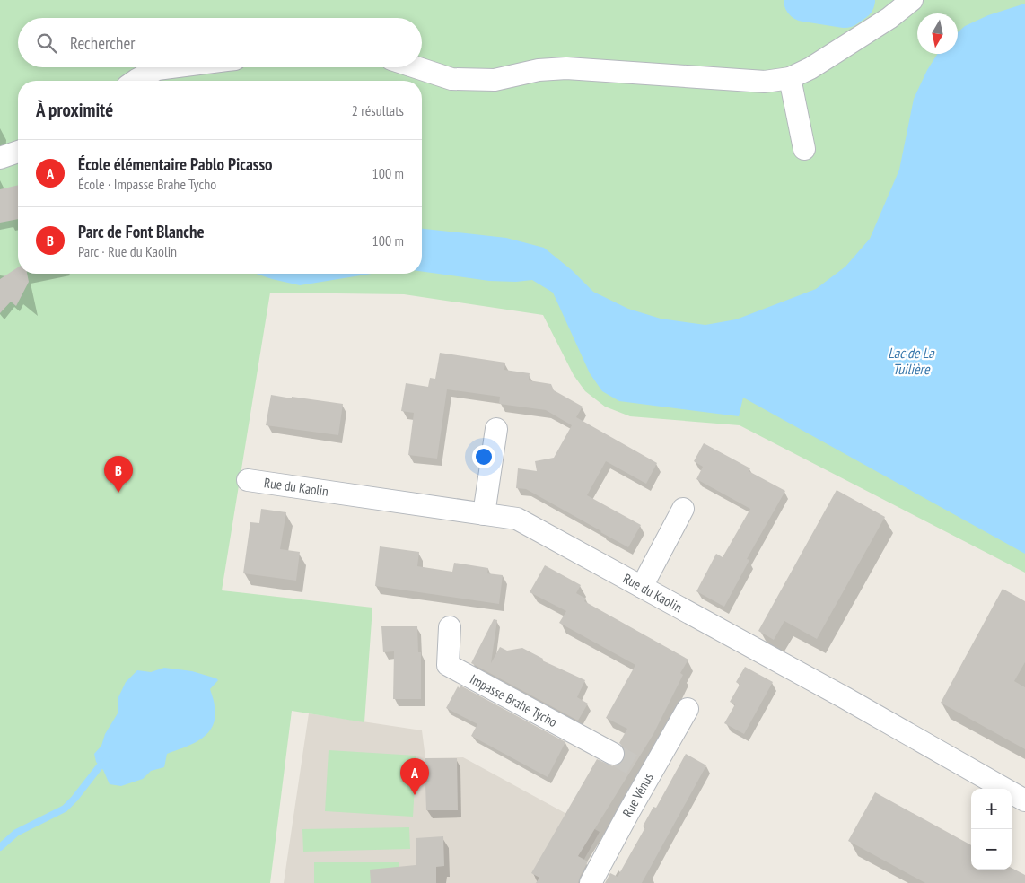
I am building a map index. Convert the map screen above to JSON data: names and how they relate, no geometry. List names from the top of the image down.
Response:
{
  "streets": {
    "street": ["Rue du Kaolin", "Impasse Brahe Tycho", "Rue Vénus"]
  },
  "water": ["Lac de La Tuilière"],
  "north": "bottom",
  "page": {
    "search": "Rechercher",
    "heading": ["À proximité", "2 résultats"],
    "list": [
      {
        "mark": "A",
        "name": "École élémentaire Pablo Picasso",
        "note": "École · Impasse Brahe Tycho",
        "value": "100 m"
      },
      {
        "mark": "B",
        "name": "Parc de Font Blanche",
        "note": "Parc · Rue du Kaolin",
        "value": "100 m"
      }
    ],
    "pins": ["B", "A"],
    "map_buttons": ["+", "−"]
  }
}
